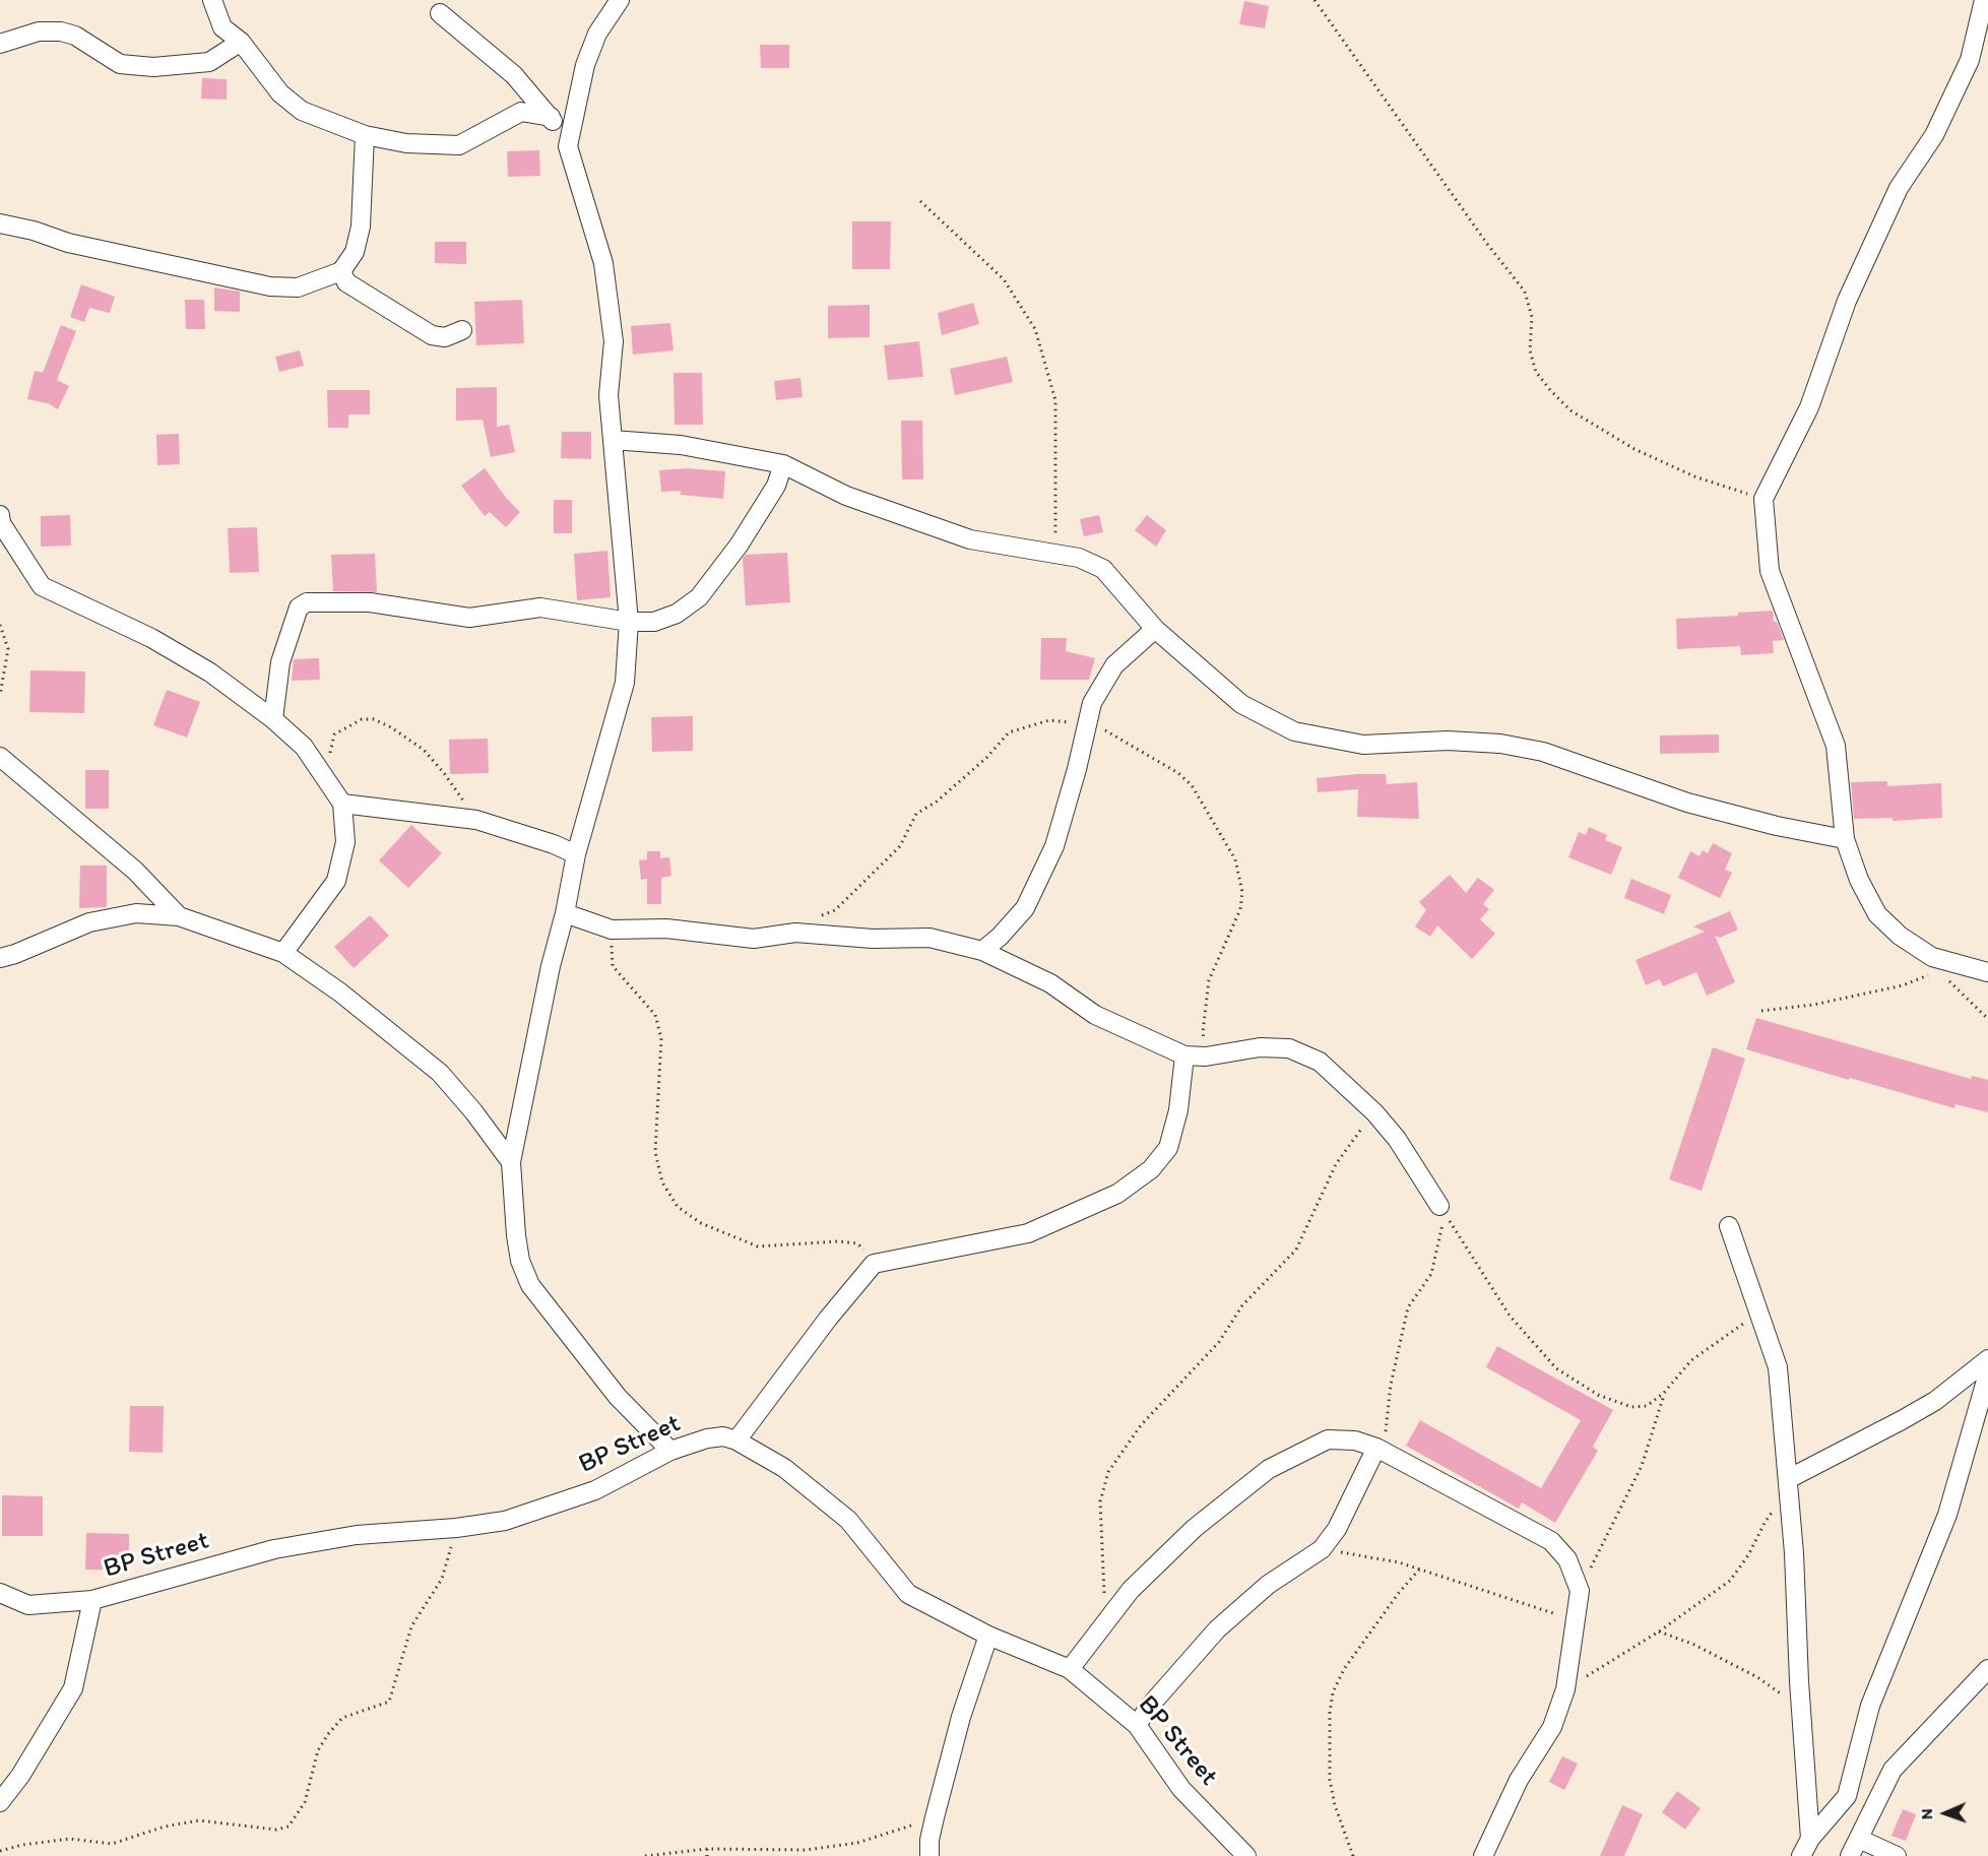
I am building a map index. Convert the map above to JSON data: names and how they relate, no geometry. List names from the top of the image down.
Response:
{
  "streets": {
    "street": ["BP Street"]
  },
  "north": "left"
}
